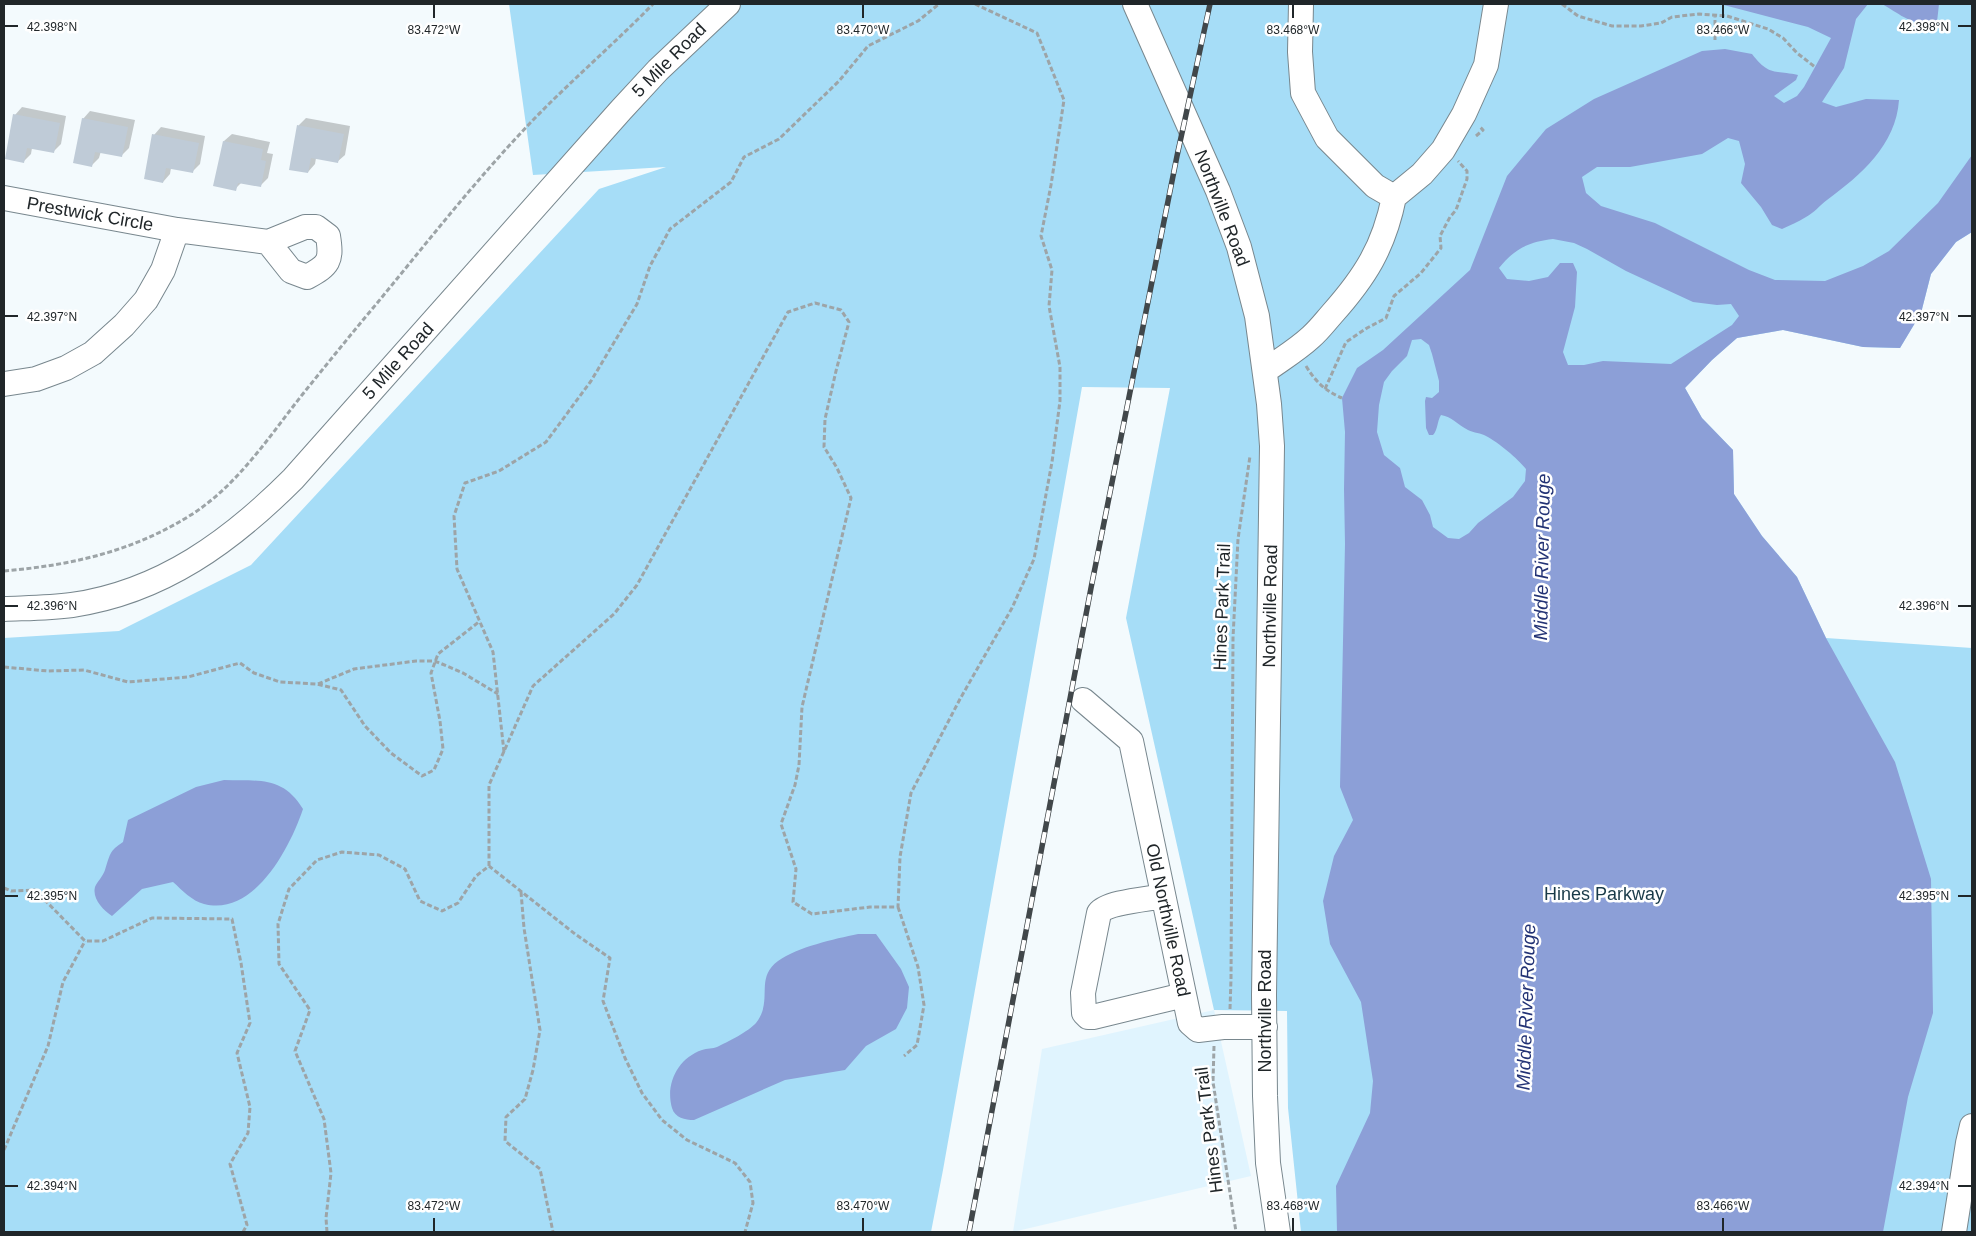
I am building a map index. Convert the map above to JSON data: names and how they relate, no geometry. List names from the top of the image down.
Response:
{
  "streets": {
    "street": [
      "5 Mile Road",
      "Northville Road",
      "Prestwick Circle",
      "Old Northville Road"
    ],
    "path": ["Hines Park Trail"]
  },
  "crossings": [
    ["Northville Road", "Old Northville Road"],
    ["Hines Park Trail", "Old Northville Road"]
  ],
  "water": ["Middle River Rouge"],
  "parks": ["Hines Parkway"],
  "coordinates": [
    "42.398°N",
    "83.472°W",
    "83.470°W",
    "83.468°W",
    "83.466°W",
    "42.397°N",
    "42.396°N",
    "42.395°N",
    "42.394°N"
  ]
}
